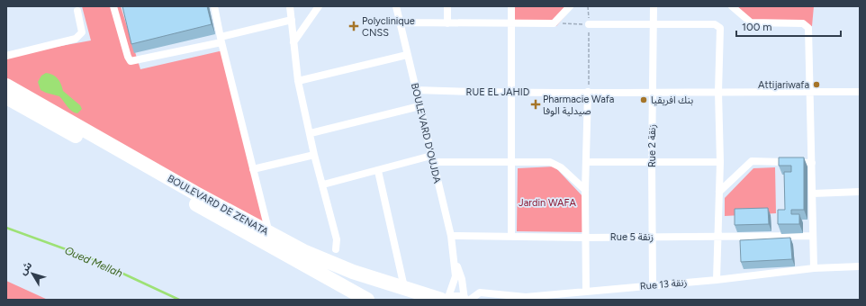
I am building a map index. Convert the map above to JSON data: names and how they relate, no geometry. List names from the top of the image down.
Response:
{
  "streets": {
    "highway": ["BOULEVARD DE ZENATA"],
    "street": [
      "RUE EL JAHID",
      "BOULEVARD D'OUJDA",
      "Rue 2 زنقة",
      "Rue 5 زنقة",
      "Rue 13 زنقة"
    ]
  },
  "crossings": [
    ["RUE EL JAHID", "BOULEVARD D'OUJDA"],
    ["RUE EL JAHID", "Rue 2 زنقة"],
    ["BOULEVARD D'OUJDA", "Rue 5 زنقة"],
    ["Rue 2 زنقة", "Rue 5 زنقة"],
    ["Rue 2 زنقة", "Rue 13 زنقة"]
  ],
  "water": ["Oued Mellah"],
  "parks": ["Jardin WAFA"],
  "places": {
    "health": ["Polyclinique CNSS", "Pharmacie Wafa صيدلية الوفا"],
    "other": ["Attijariwafa", "بنك افريقيا"]
  },
  "scale_bar": "100 m",
  "north": "top left"
}
